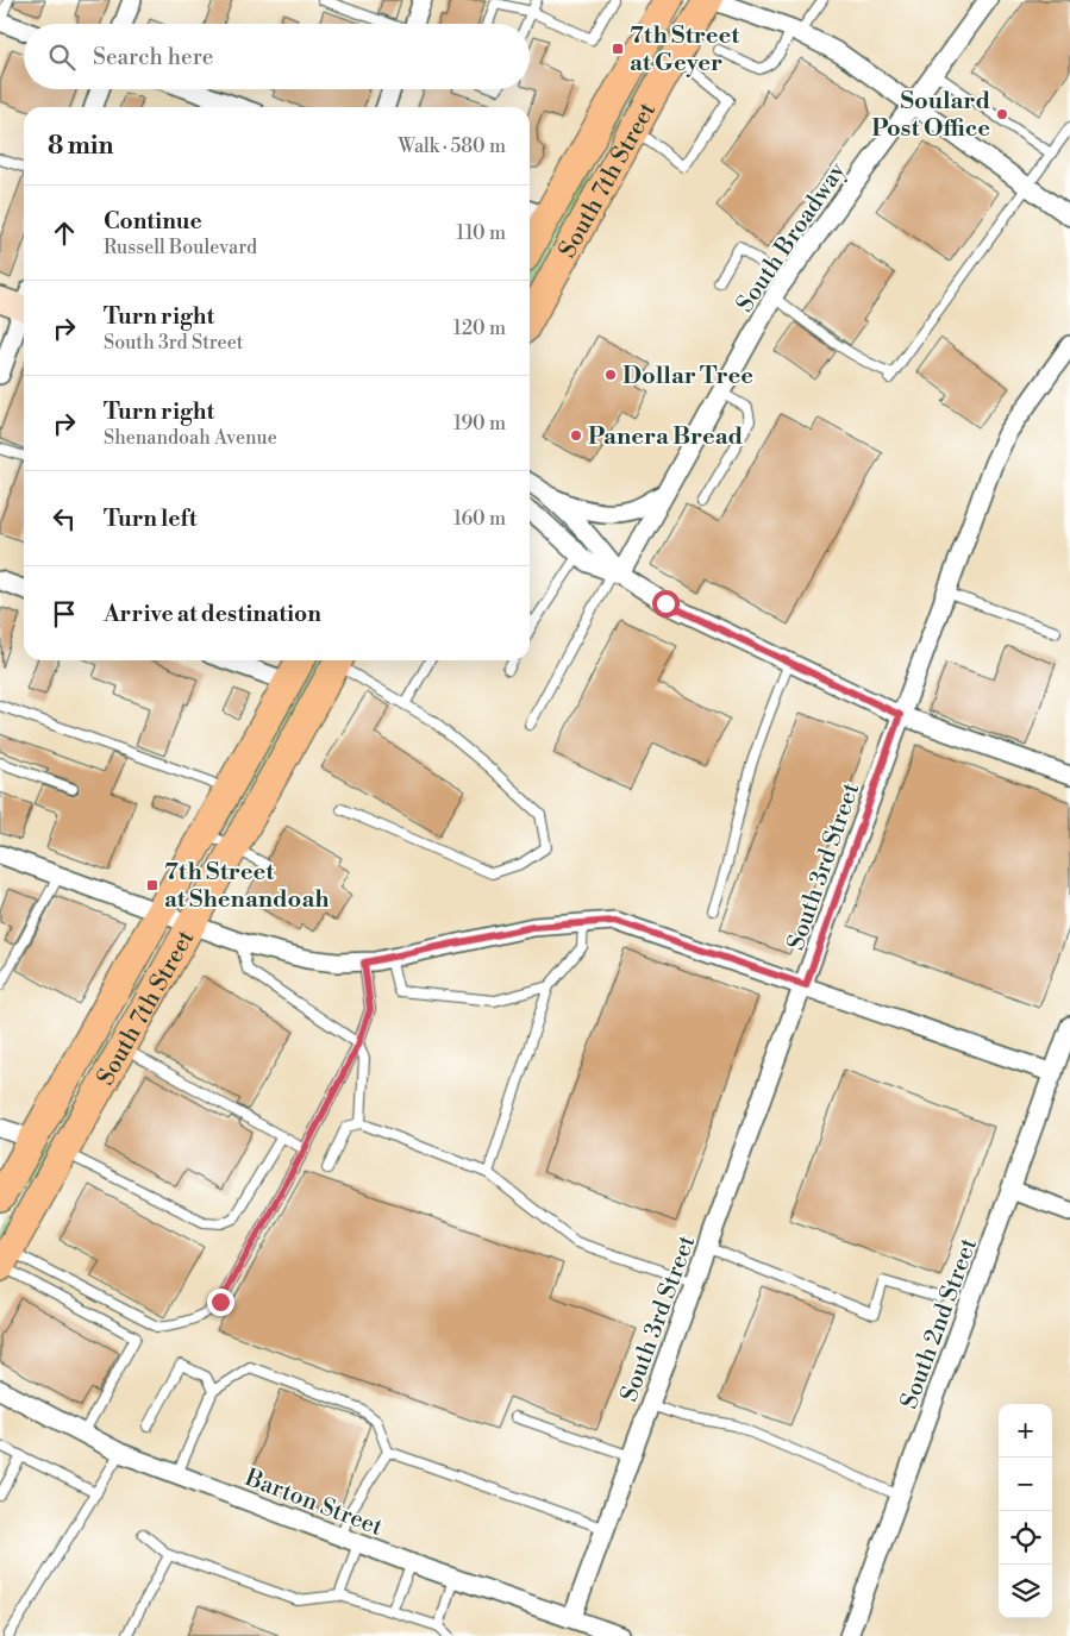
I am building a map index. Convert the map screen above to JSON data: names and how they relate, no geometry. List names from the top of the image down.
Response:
{
  "streets": {
    "main road": ["South 7th Street"],
    "street": [
      "South Broadway",
      "South 3rd Street",
      "South 2nd Street",
      "Barton Street"
    ]
  },
  "crossings": [
    ["South 3rd Street", "Barton Street"]
  ],
  "places": {
    "transit": ["7th Street at Geyer", "7th Street at Shenandoah"],
    "other": ["Soulard Post Office", "Dollar Tree", "Panera Bread"]
  },
  "page": {
    "search": "Search here",
    "heading": ["8 min", "Walk · 580 m"],
    "list": [
      ["Continue", "Russell Boulevard", "110 m"],
      ["Turn right", "South 3rd Street", "120 m"],
      ["Turn right", "Shenandoah Avenue", "190 m"],
      ["Turn left", "160 m"],
      "Arrive at destination"
    ],
    "map_buttons": ["+", "−"]
  }
}
